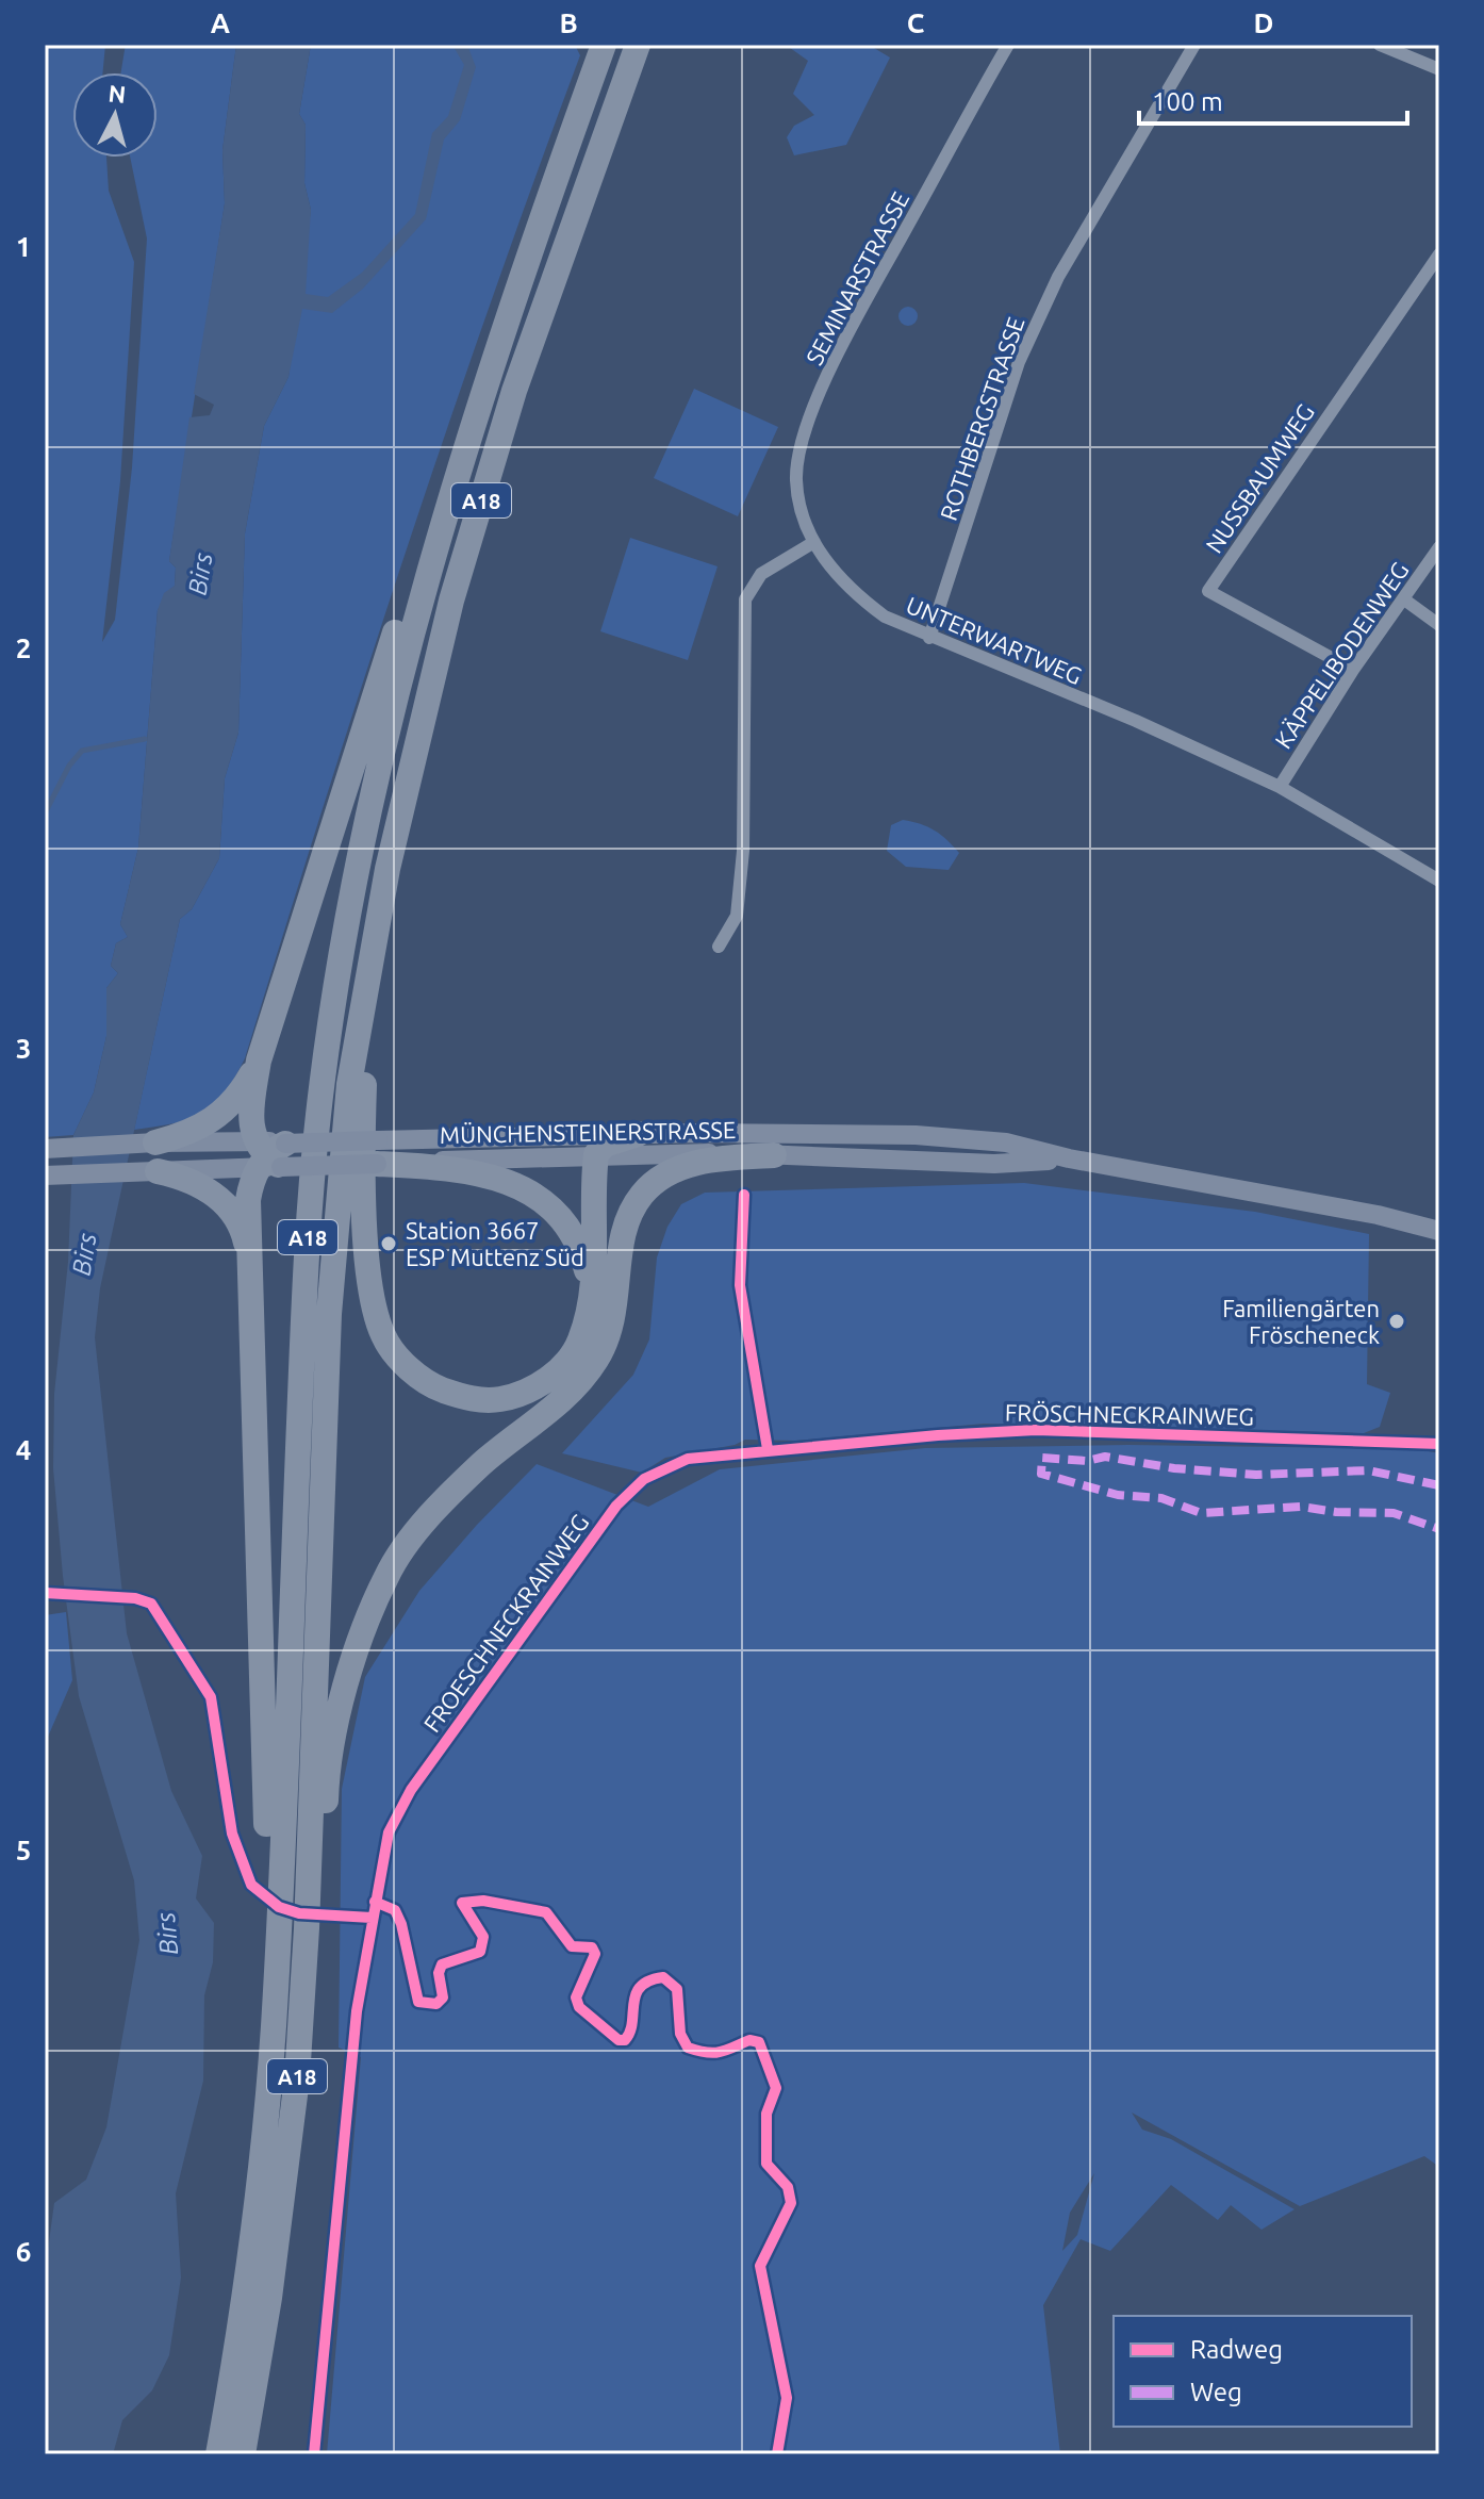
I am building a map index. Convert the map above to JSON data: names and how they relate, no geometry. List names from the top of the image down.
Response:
{
  "streets": {
    "highway": ["A18"],
    "main road": ["MÜNCHENSTEINERSTRASSE"],
    "street": [
      "SEMINARSTRASSE",
      "ROTHBERGSTRASSE",
      "NUSSBAUMWEG",
      "UNTERWARTWEG",
      "KÄPPELIBODENWEG"
    ],
    "cycle path": ["FRÖSCHNECKRAINWEG"]
  },
  "crossings": [
    ["SEMINARSTRASSE", "UNTERWARTWEG"],
    ["ROTHBERGSTRASSE", "UNTERWARTWEG"],
    ["NUSSBAUMWEG", "KÄPPELIBODENWEG"],
    ["UNTERWARTWEG", "KÄPPELIBODENWEG"]
  ],
  "water": ["Birs"],
  "places": ["Station 3667 ESP Muttenz Süd", "Familiengärten Fröscheneck"],
  "legend": ["Radweg", "Weg"],
  "scale_bar": "100 m",
  "north": "top",
  "grid": {
    "columns": [
      "A",
      "B",
      "C",
      "D"
    ],
    "rows": [
      "1",
      "2",
      "3",
      "4",
      "5",
      "6"
    ]
  }
}
